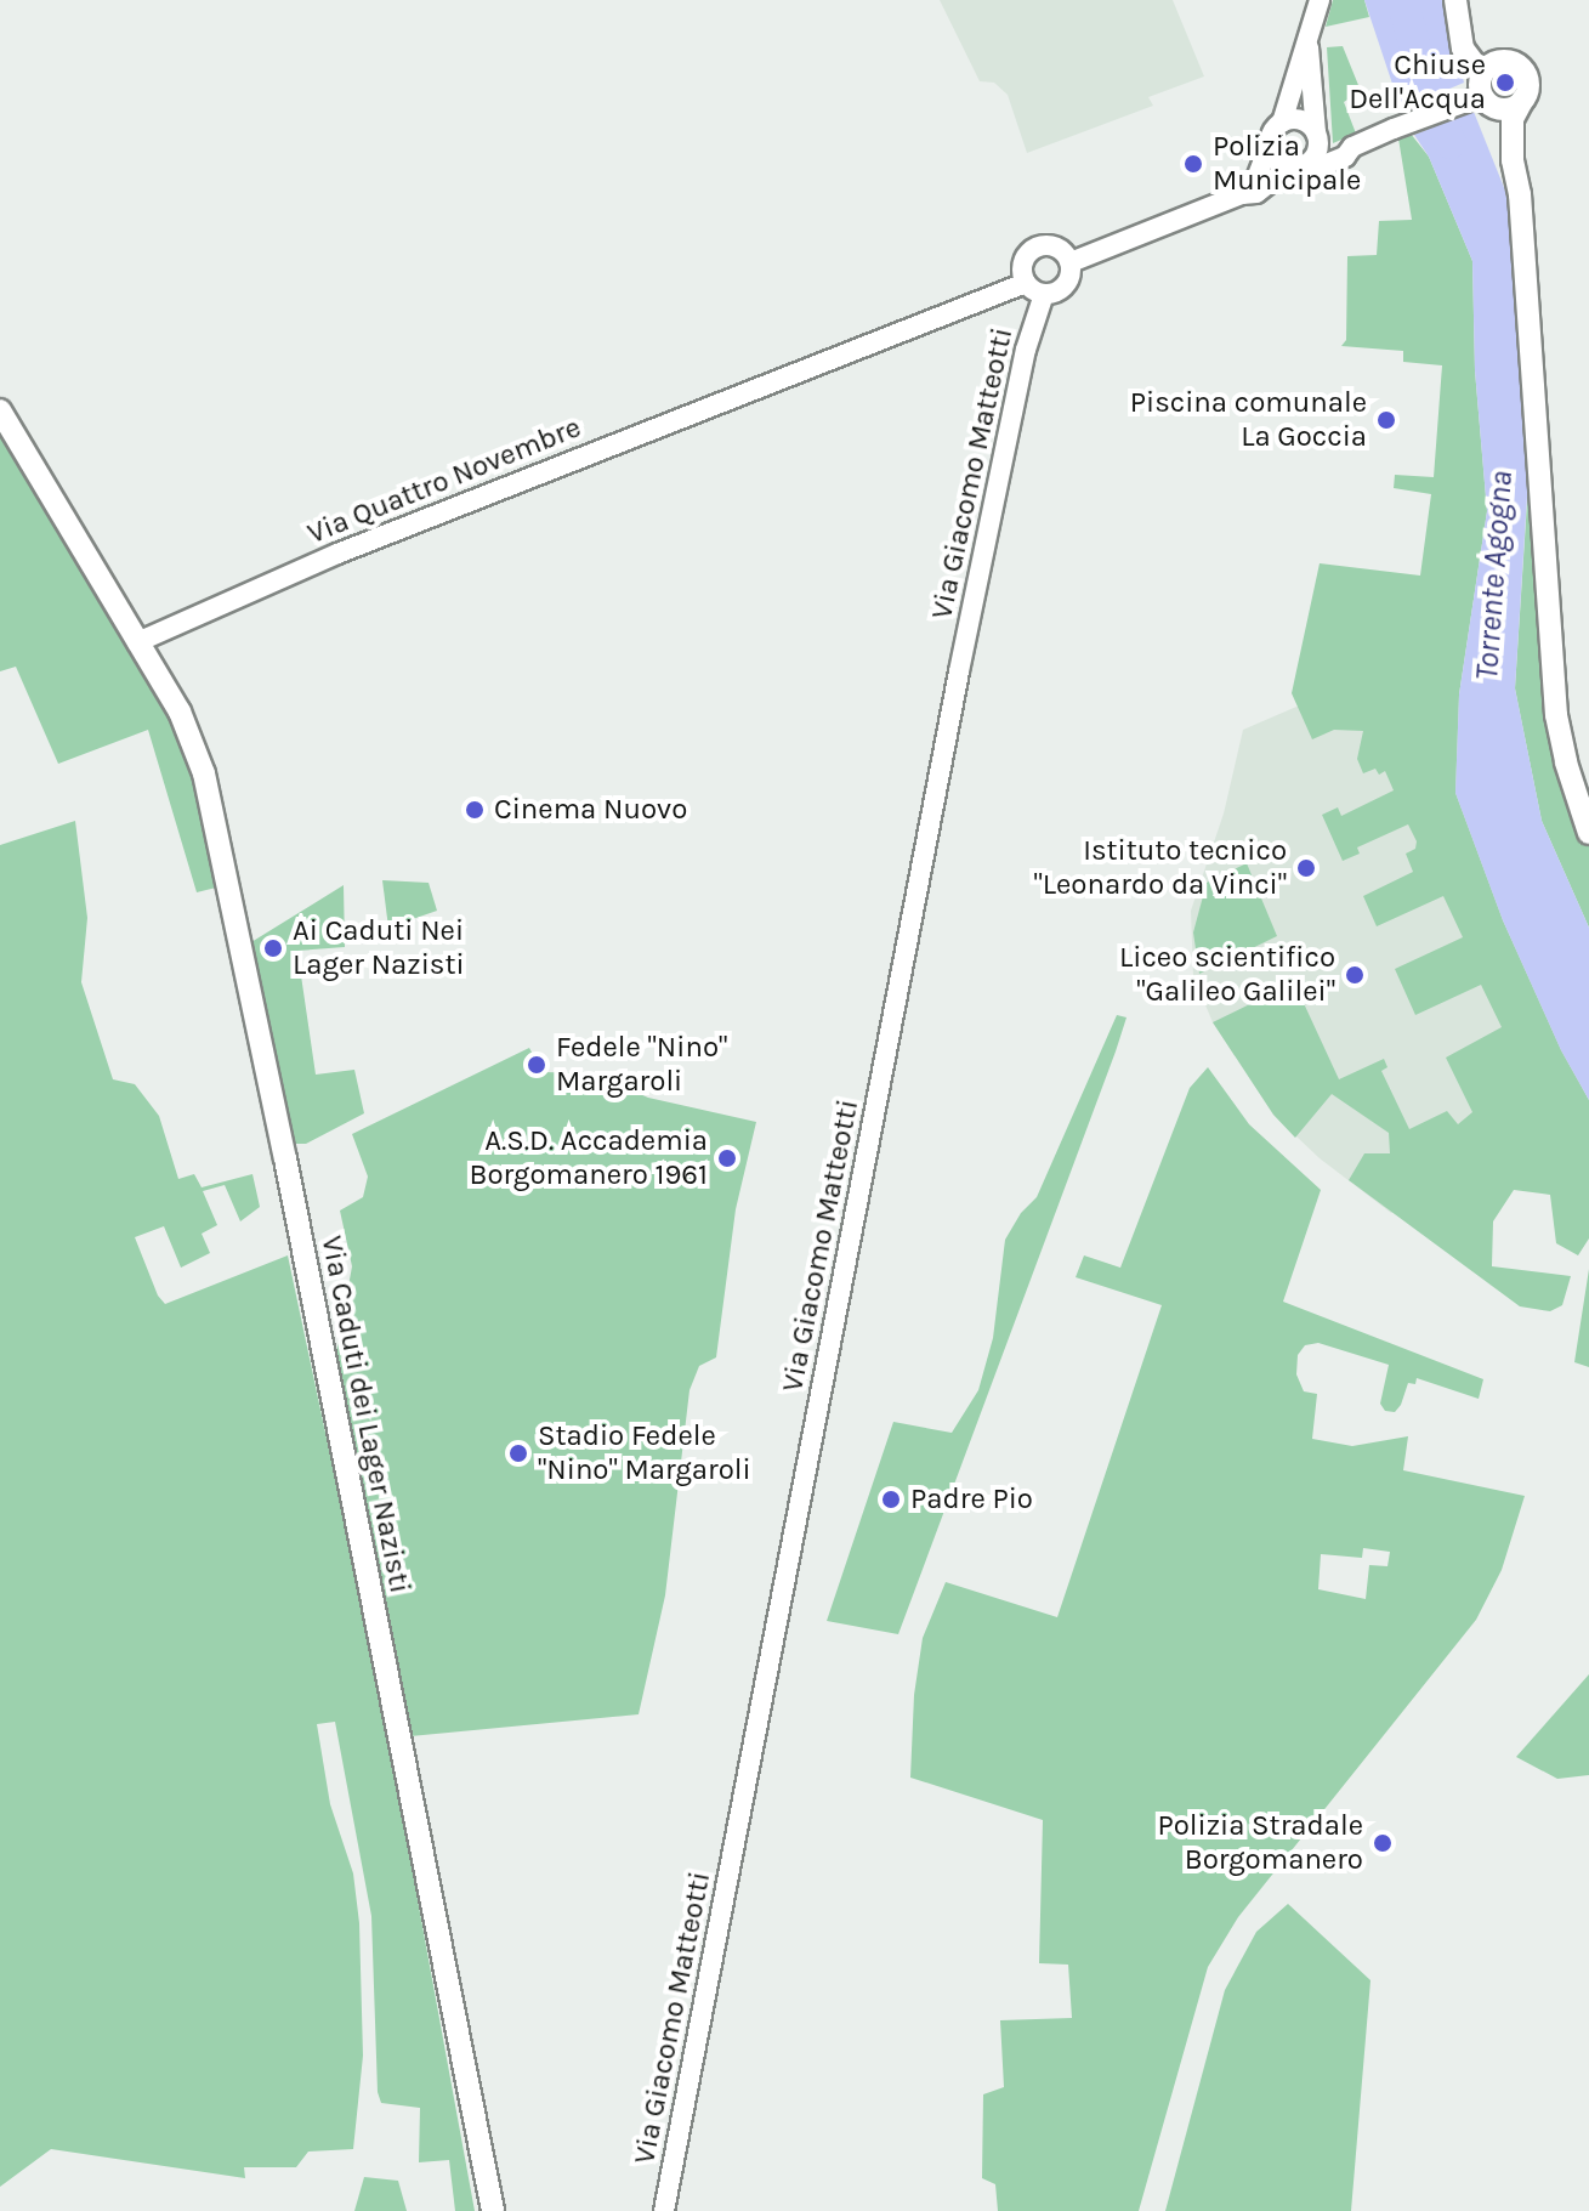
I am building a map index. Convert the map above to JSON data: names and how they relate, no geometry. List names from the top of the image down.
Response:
{
  "streets": {
    "main road": ["Via Caduti dei Lager Nazisti"],
    "street": ["Via Giacomo Matteotti", "Via Quattro Novembre"]
  },
  "crossings": [
    ["Via Giacomo Matteotti", "Via Quattro Novembre"],
    ["Via Quattro Novembre", "Via Caduti dei Lager Nazisti"]
  ],
  "water": ["Torrente Agogna"],
  "places": [
    "Chiuse Dell'Acqua",
    "Polizia Municipale",
    "Piscina comunale La Goccia",
    "Cinema Nuovo",
    "Istituto tecnico \"Leonardo da Vinci\"",
    "Ai Caduti Nei Lager Nazisti",
    "Liceo scientifico \"Galileo Galilei\"",
    "Fedele \"Nino\" Margaroli",
    "A.S.D. Accademia Borgomanero 1961",
    "Stadio Fedele \"Nino\" Margaroli",
    "Padre Pio",
    "Polizia Stradale Borgomanero"
  ]
}
